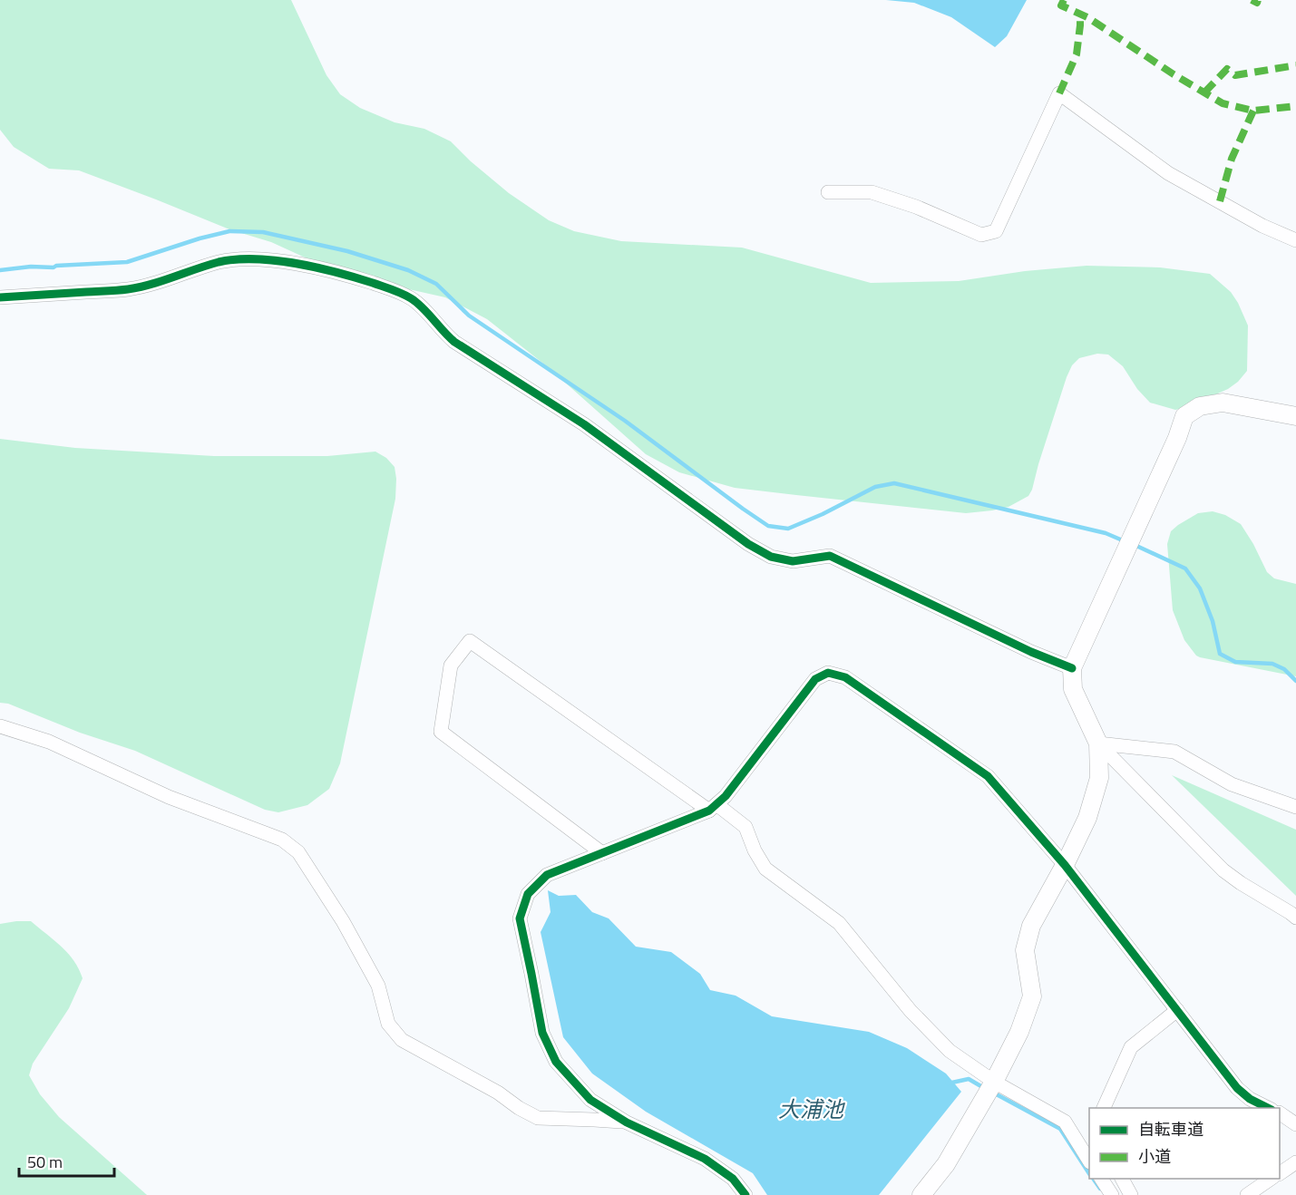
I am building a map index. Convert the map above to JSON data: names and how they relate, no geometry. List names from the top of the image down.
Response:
{
  "water": ["大浦池"],
  "legend": ["自転車道", "小道"],
  "scale_bar": "50 m"
}
